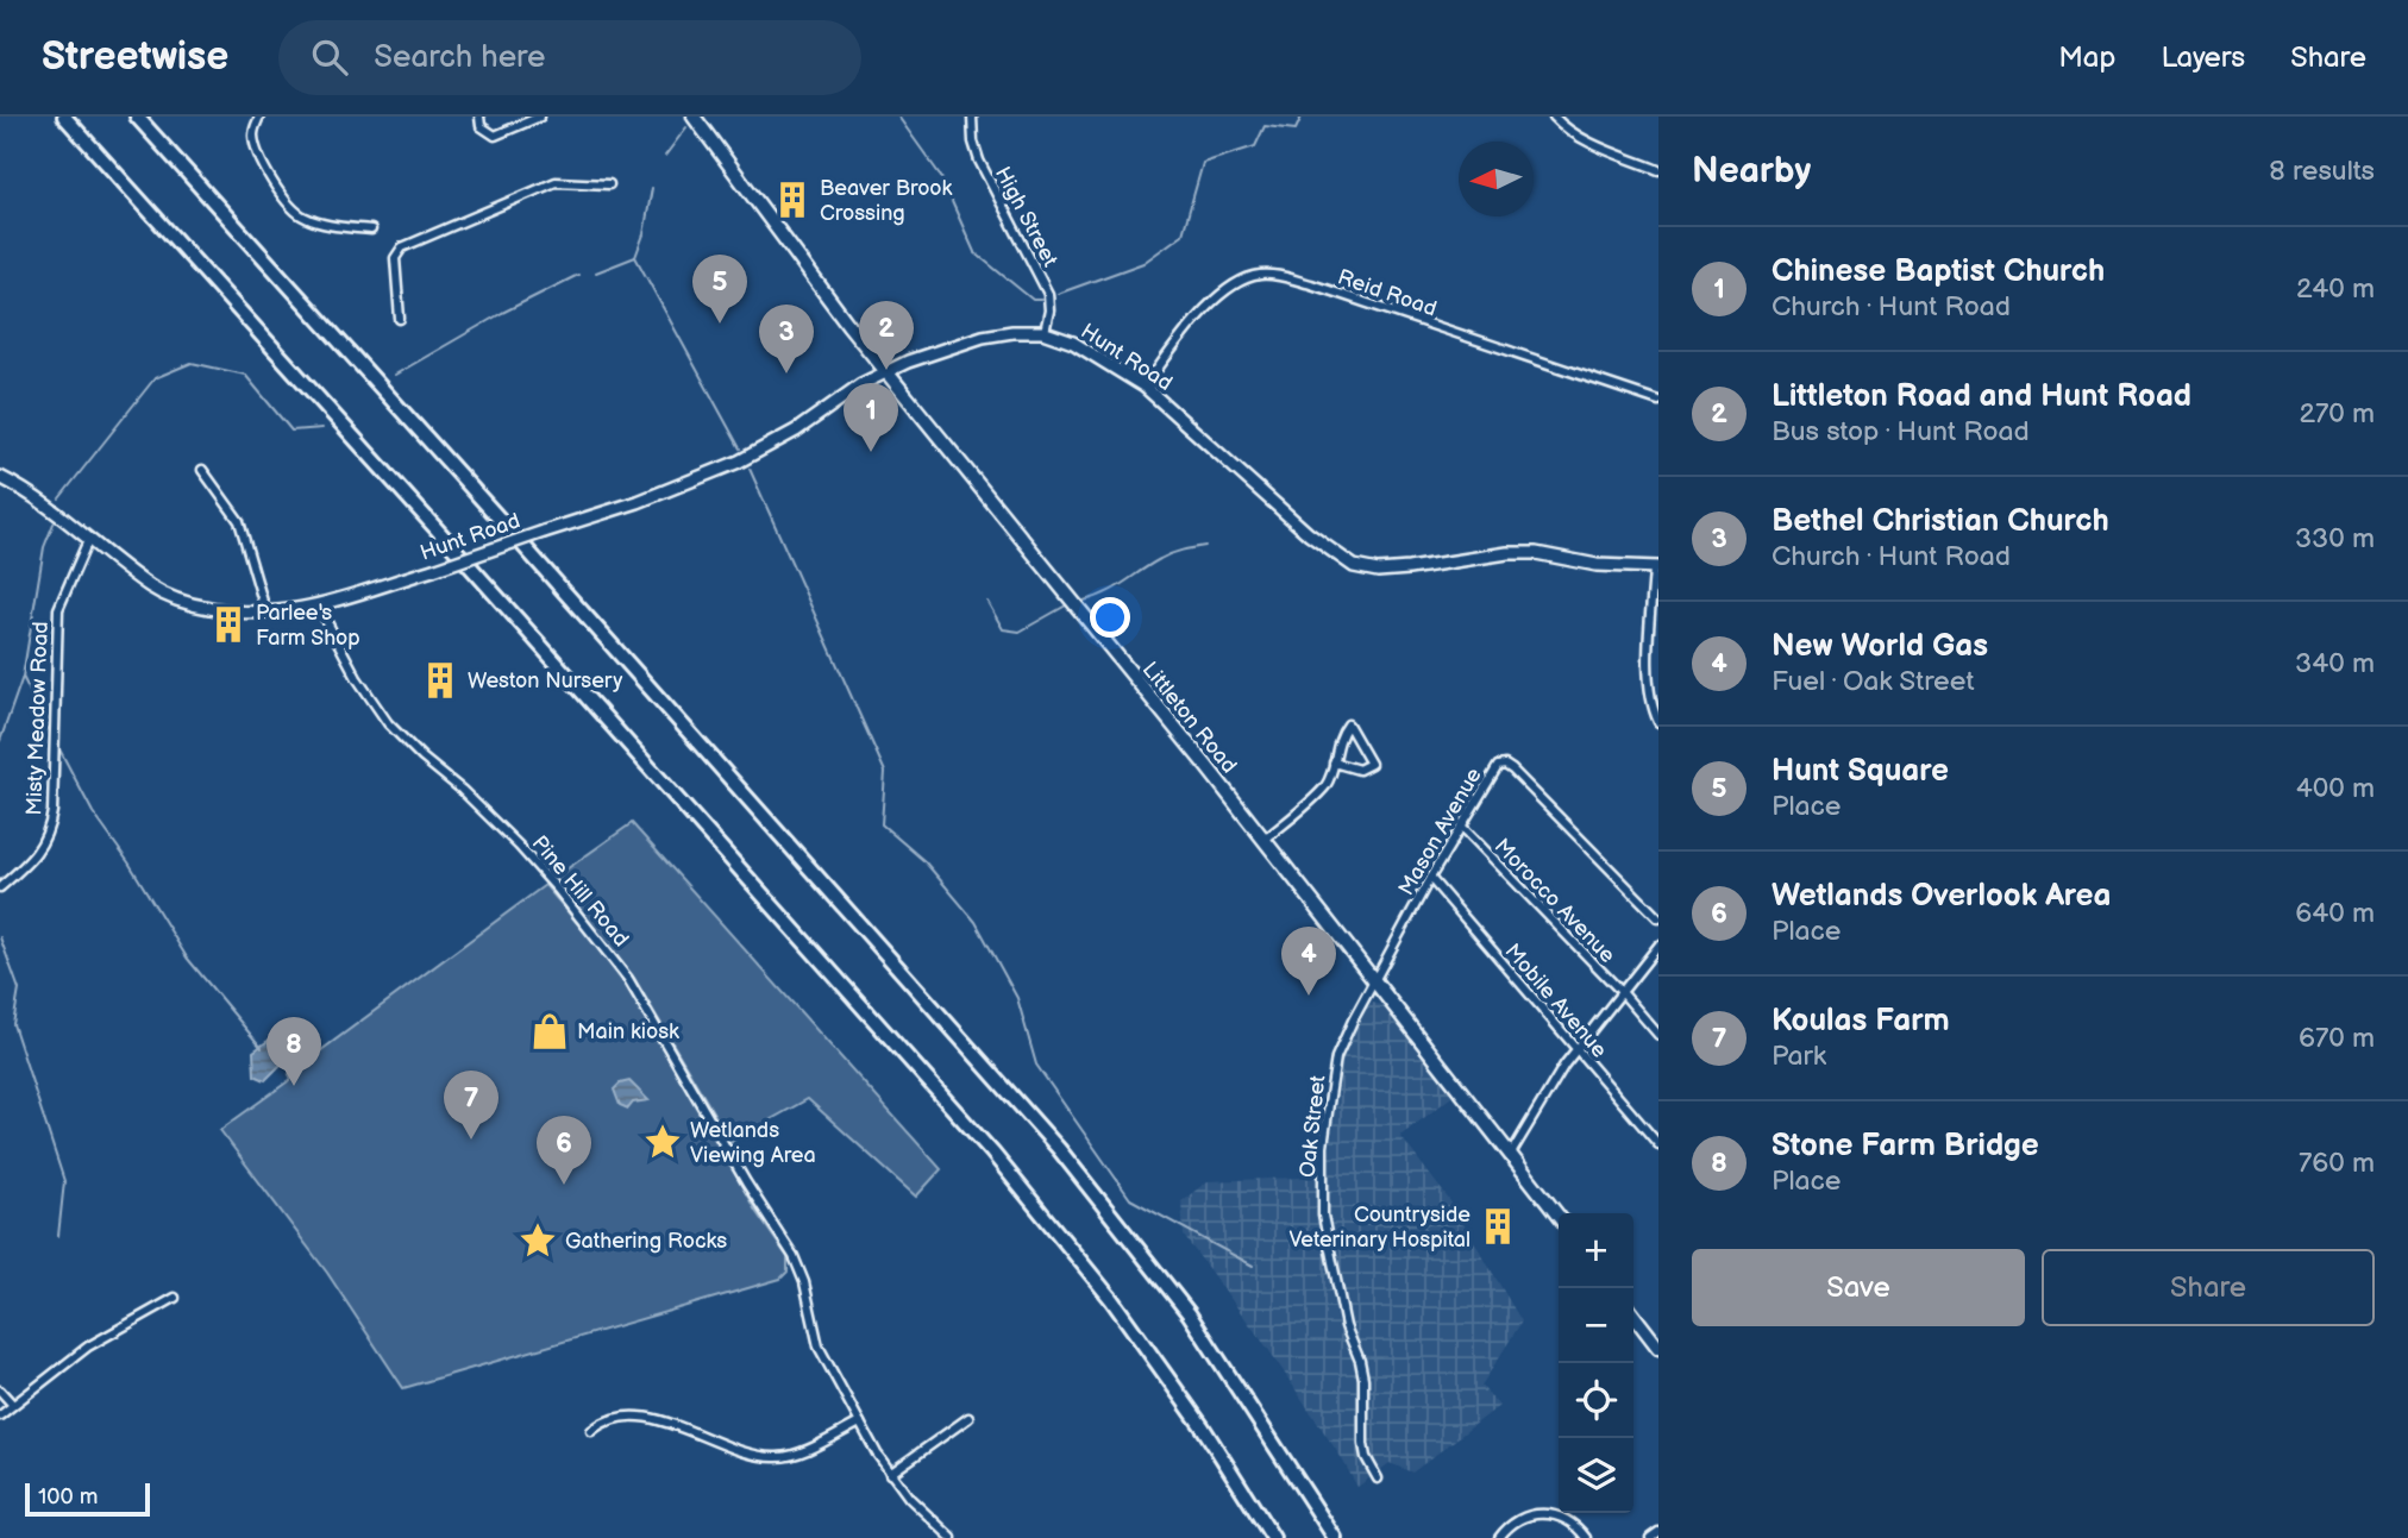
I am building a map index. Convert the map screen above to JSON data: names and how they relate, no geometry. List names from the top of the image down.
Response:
{
  "streets": {
    "main road": ["Littleton Road"],
    "street": [
      "High Street",
      "Reid Road",
      "Hunt Road",
      "Misty Meadow Road",
      "Mason Avenue",
      "Pine Hill Road",
      "Morocco Avenue",
      "Mobile Avenue",
      "Oak Street"
    ]
  },
  "crossings": [
    ["High Street", "Hunt Road"],
    ["Reid Road", "Hunt Road"],
    ["Hunt Road", "Littleton Road"],
    ["Hunt Road", "Pine Hill Road"],
    ["Littleton Road", "Mason Avenue"],
    ["Littleton Road", "Oak Street"],
    ["Mason Avenue", "Morocco Avenue"],
    ["Mason Avenue", "Mobile Avenue"],
    ["Mason Avenue", "Oak Street"]
  ],
  "places": {
    "building": [
      "Beaver Brook Crossing",
      "Parlee's Farm Shop",
      "Weston Nursery",
      "Countryside Veterinary Hospital"
    ],
    "shop": ["Main kiosk"],
    "place": ["Wetlands Viewing Area", "Gathering Rocks"]
  },
  "scale_bar": "100 m",
  "north": "left",
  "page": {
    "header": "Streetwise",
    "search": "Search here",
    "nav": ["Map", "Layers", "Share"],
    "heading": ["Nearby", "8 results"],
    "list": [
      {
        "mark": "1",
        "name": "Chinese Baptist Church",
        "note": "Church · Hunt Road",
        "value": "240 m"
      },
      {
        "mark": "2",
        "name": "Littleton Road and Hunt Road",
        "note": "Bus stop · Hunt Road",
        "value": "270 m"
      },
      {
        "mark": "3",
        "name": "Bethel Christian Church",
        "note": "Church · Hunt Road",
        "value": "330 m"
      },
      {
        "mark": "4",
        "name": "New World Gas",
        "note": "Fuel · Oak Street",
        "value": "340 m"
      },
      {
        "mark": "5",
        "name": "Hunt Square",
        "note": "Place",
        "value": "400 m"
      },
      {
        "mark": "6",
        "name": "Wetlands Overlook Area",
        "note": "Place",
        "value": "640 m"
      },
      {
        "mark": "7",
        "name": "Koulas Farm",
        "note": "Park",
        "value": "670 m"
      },
      {
        "mark": "8",
        "name": "Stone Farm Bridge",
        "note": "Place",
        "value": "760 m"
      }
    ],
    "pins": [
      "5",
      "2",
      "3",
      "1",
      "4",
      "8",
      "7",
      "6"
    ],
    "map_buttons": ["+", "−"],
    "buttons": ["Save", "Share"],
    "scale": "100 m"
  }
}
